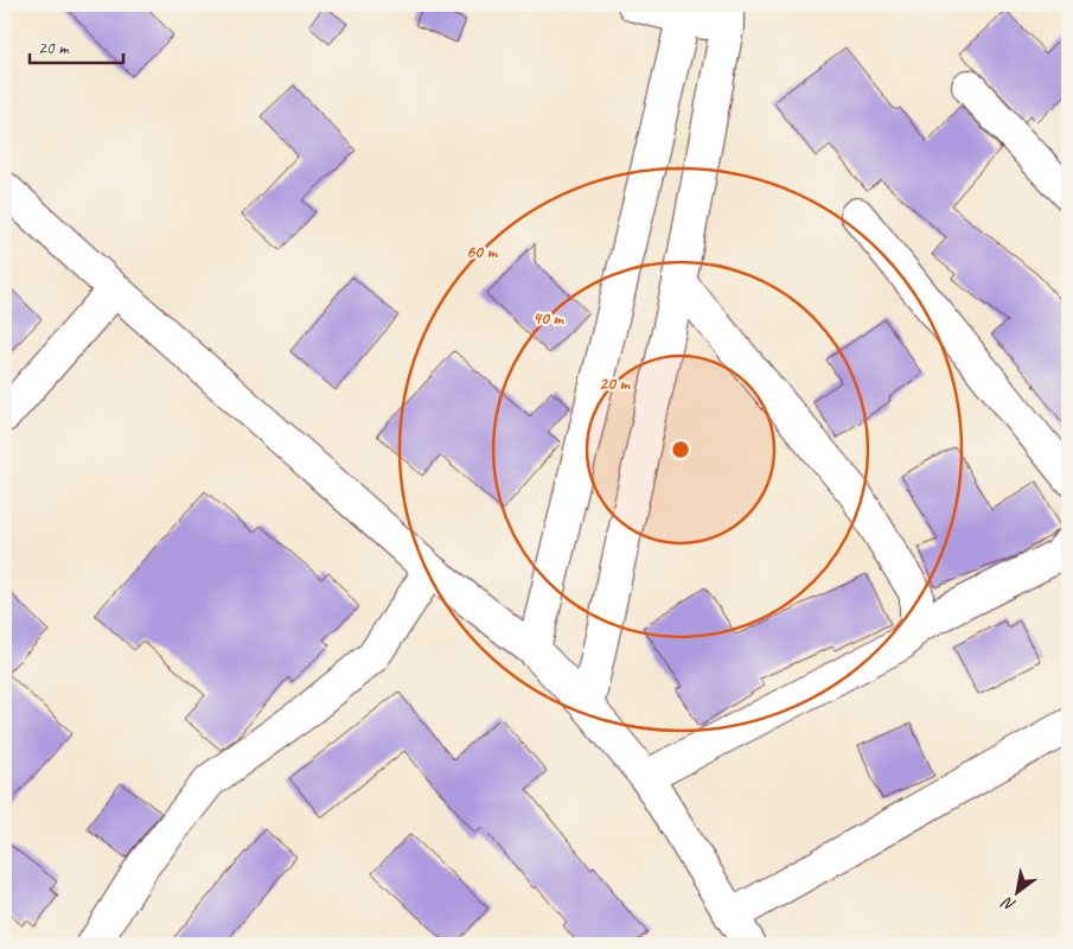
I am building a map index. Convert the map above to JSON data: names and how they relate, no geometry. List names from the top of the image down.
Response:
{
  "scale_bar": "20 m",
  "north": "bottom left",
  "rings": ["60 m", "40 m", "20 m"]
}
